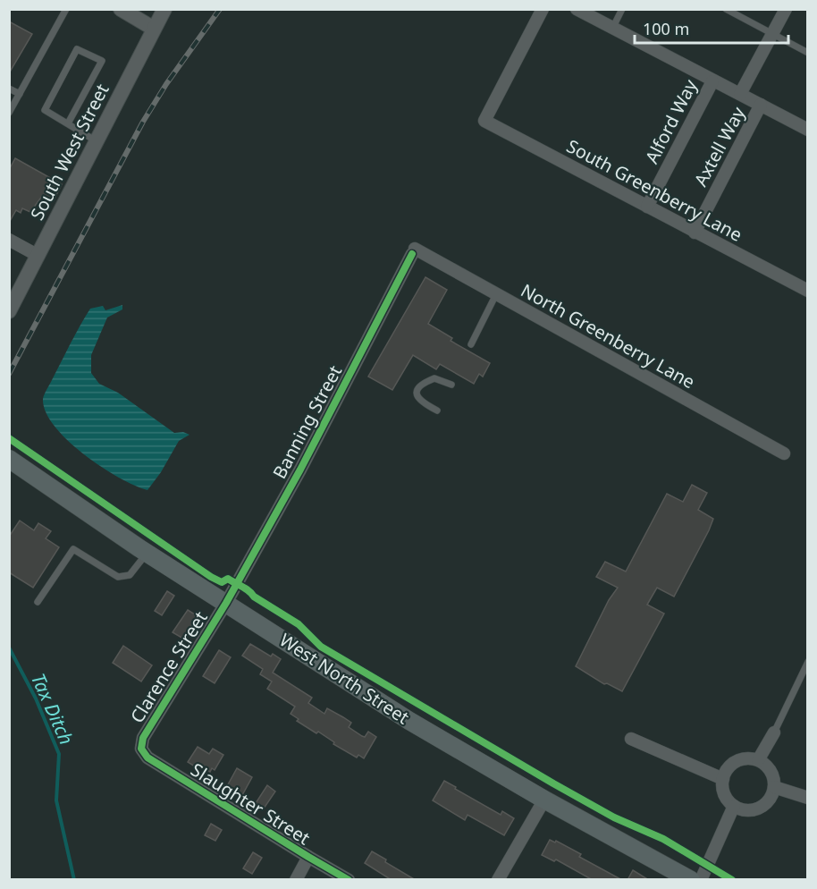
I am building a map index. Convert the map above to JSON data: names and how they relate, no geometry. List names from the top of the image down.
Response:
{
  "streets": {
    "main road": ["West North Street"],
    "street": [
      "Alford Way",
      "Axtell Way",
      "South West Street",
      "South Greenberry Lane",
      "North Greenberry Lane",
      "Banning Street",
      "Clarence Street",
      "Slaughter Street"
    ]
  },
  "crossings": [
    ["Alford Way", "South Greenberry Lane"],
    ["Axtell Way", "South Greenberry Lane"],
    ["North Greenberry Lane", "Banning Street"],
    ["Banning Street", "Clarence Street"],
    ["Banning Street", "West North Street"],
    ["Clarence Street", "West North Street"],
    ["Clarence Street", "Slaughter Street"]
  ],
  "water": ["Tax Ditch"],
  "scale_bar": "100 m"
}
